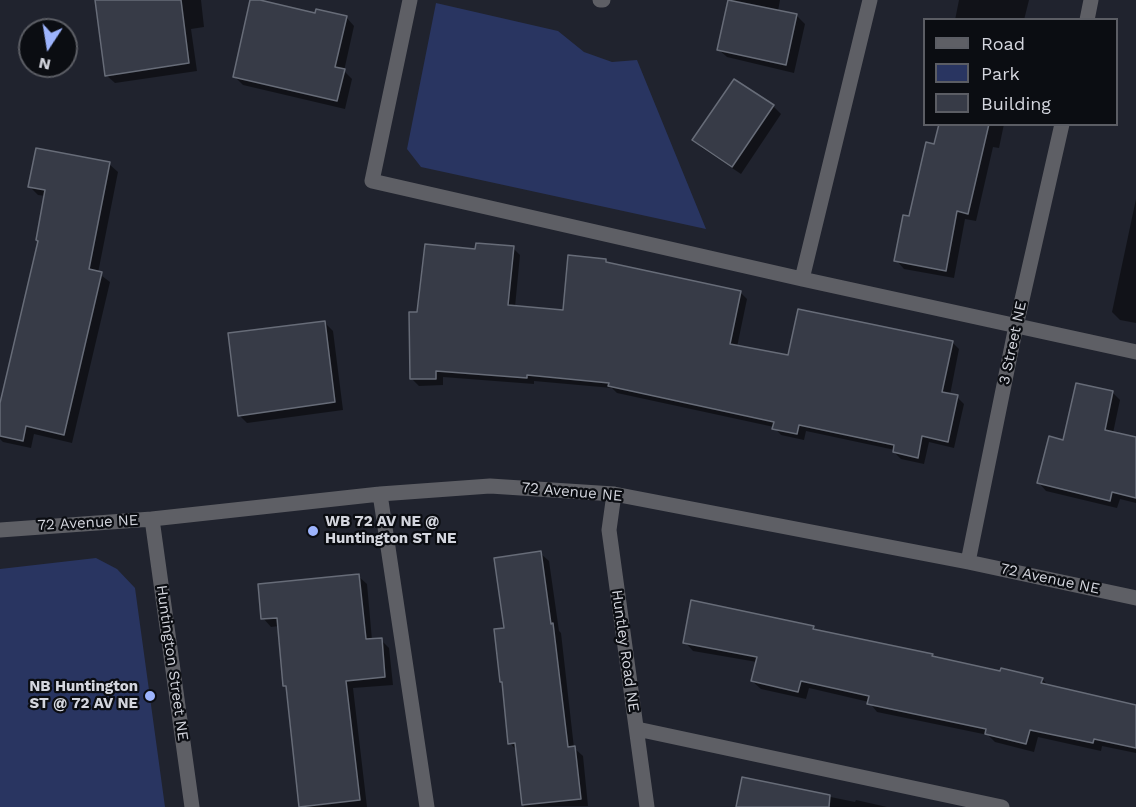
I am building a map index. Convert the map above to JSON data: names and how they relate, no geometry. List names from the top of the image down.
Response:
{
  "streets": {
    "street": [
      "3 Street NE",
      "72 Avenue NE",
      "Huntley Road NE",
      "Huntington Street NE"
    ]
  },
  "crossings": [
    ["3 Street NE", "72 Avenue NE"],
    ["72 Avenue NE", "Huntley Road NE"],
    ["72 Avenue NE", "Huntington Street NE"]
  ],
  "places": ["WB 72 AV NE @ Huntington ST NE", "NB Huntington ST @ 72 AV NE"],
  "legend": ["Road", "Park", "Building"],
  "north": "bottom"
}
